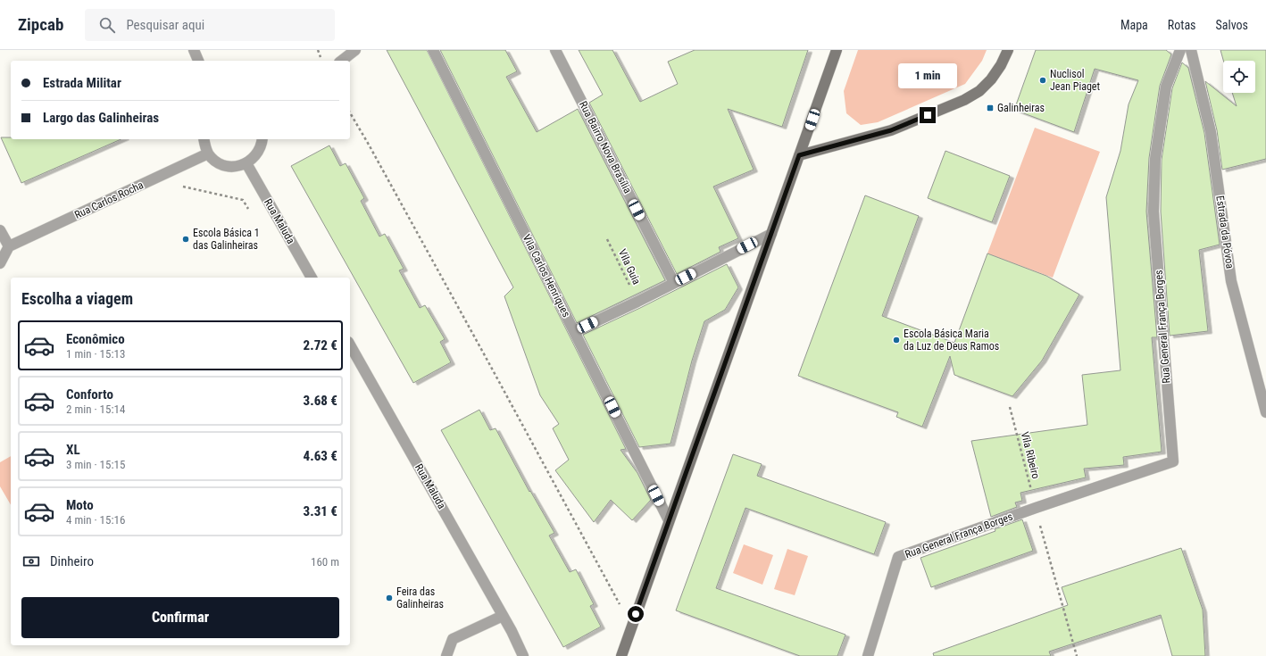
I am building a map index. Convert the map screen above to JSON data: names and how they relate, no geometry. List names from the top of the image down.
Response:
{
  "streets": {
    "street": [
      "Rua Bairro Nova Brasília",
      "Rua Carlos Rocha",
      "Rua Maluda",
      "Estrada da Póvoa",
      "Vila Carlos Henriques",
      "Rua General França Borges"
    ],
    "path": ["Vila Guia", "Vila Ribeiro"]
  },
  "crossings": [
    ["Rua General França Borges", "Vila Ribeiro"]
  ],
  "places": {
    "other": [
      "Nuclisol Jean Piaget",
      "Escola Básica 1 das Galinheiras",
      "Escola Básica Maria da Luz de Deus Ramos",
      "Feira das Galinheiras"
    ],
    "transit": ["Galinheiras"]
  },
  "page": {
    "header": "Zipcab",
    "search": "Pesquisar aqui",
    "nav": ["Mapa", "Rotas", "Salvos"],
    "banner": ["Estrada Militar", "Largo das Galinheiras"],
    "bubble": "1 min",
    "heading": "Escolha a viagem",
    "list": [
      {
        "name": "Econômico",
        "note": "1 min · 15:13",
        "value": "2.72 €"
      },
      {
        "name": "Conforto",
        "note": "2 min · 15:14",
        "value": "3.68 €"
      },
      {
        "name": "XL",
        "note": "3 min · 15:15",
        "value": "4.63 €"
      },
      {
        "name": "Moto",
        "note": "4 min · 15:16",
        "value": "3.31 €"
      }
    ],
    "pay": ["Dinheiro", "160 m"],
    "buttons": "Confirmar"
  }
}
